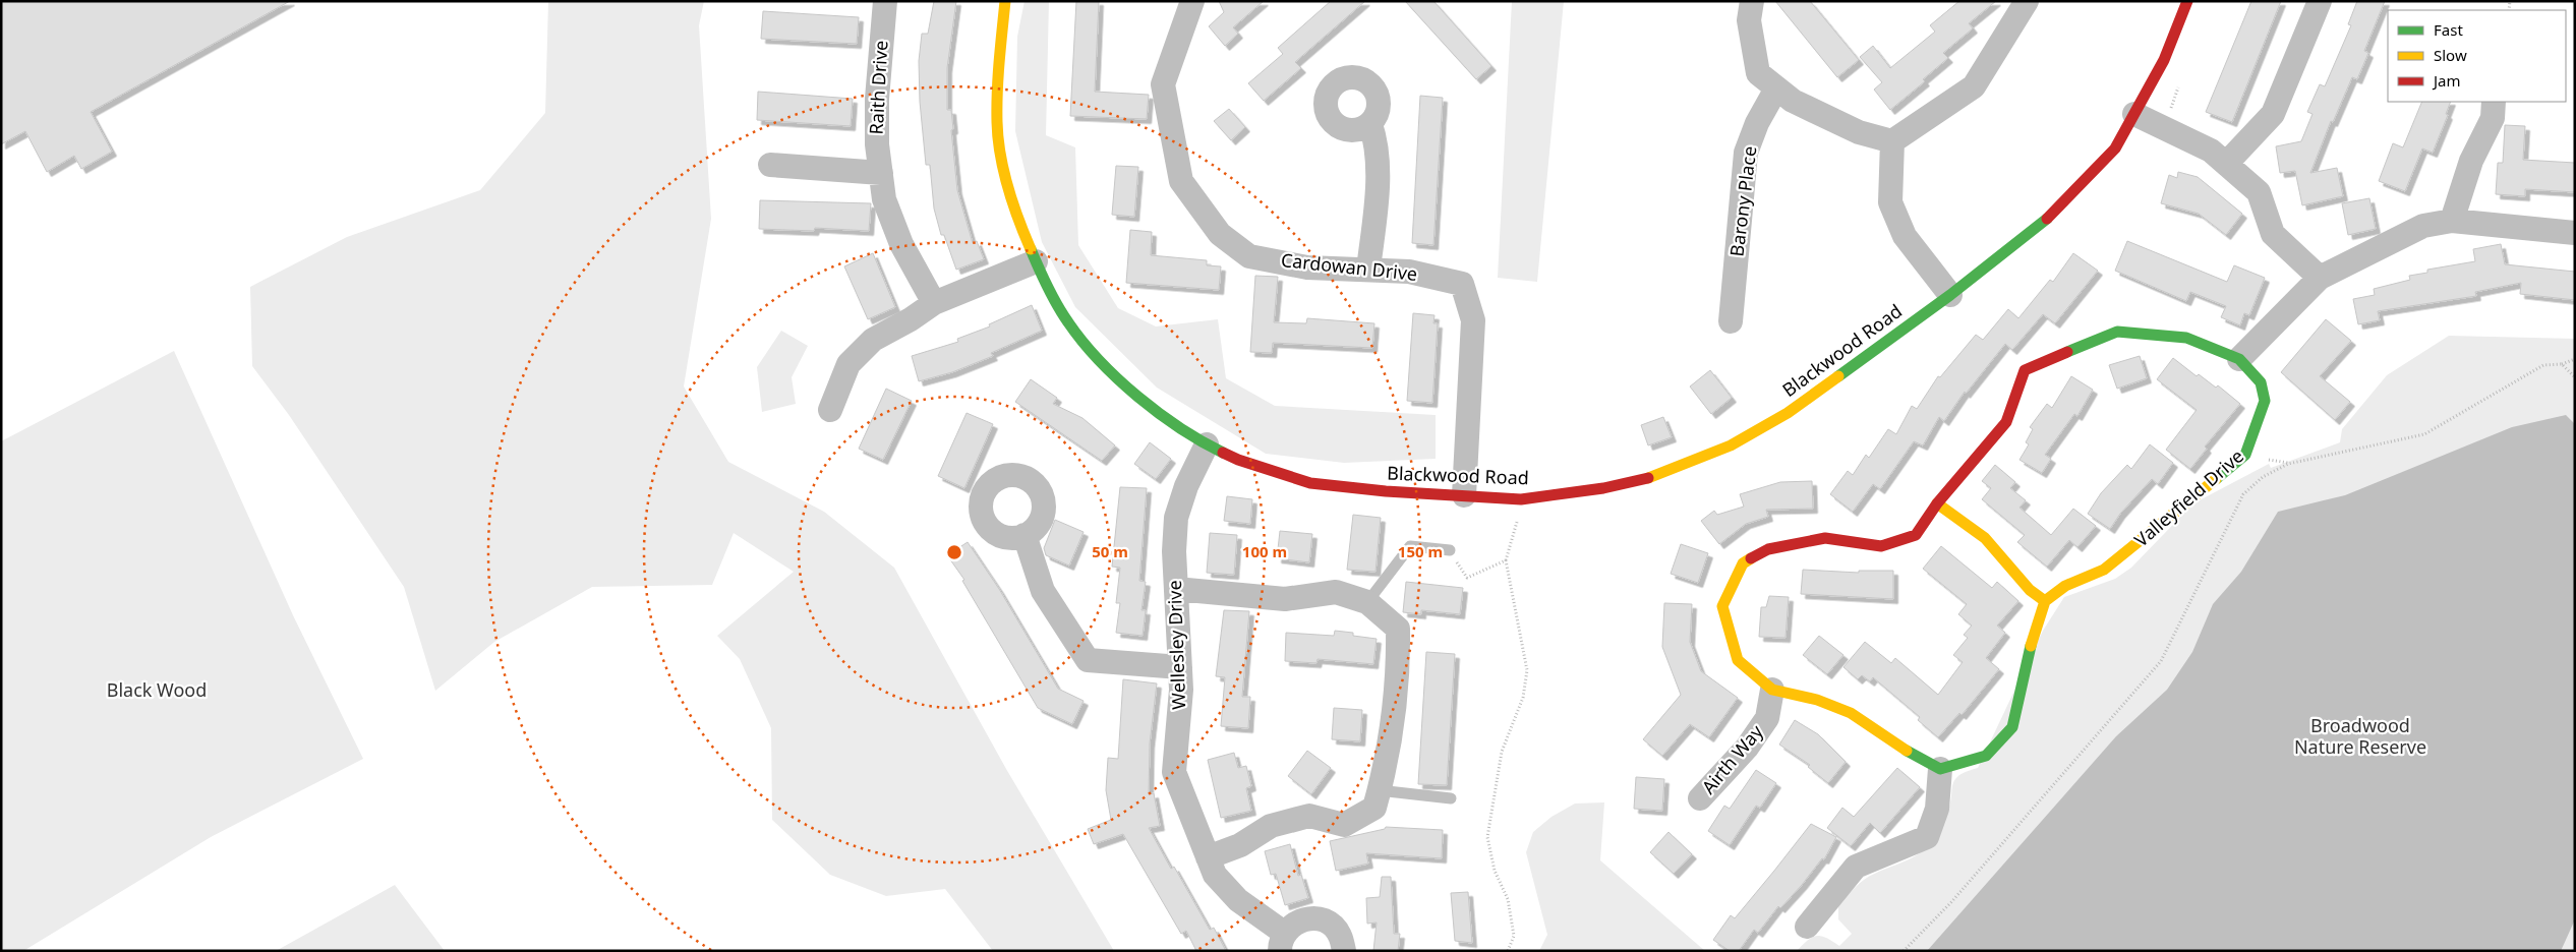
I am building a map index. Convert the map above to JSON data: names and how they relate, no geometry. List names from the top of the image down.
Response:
{
  "streets": {
    "street": [
      "Raith Drive",
      "Barony Place",
      "Cardowan Drive",
      "Blackwood Road",
      "Valleyfield Drive",
      "Wellesley Drive",
      "Airth Way"
    ]
  },
  "crossings": [
    ["Cardowan Drive", "Blackwood Road"],
    ["Blackwood Road", "Wellesley Drive"],
    ["Valleyfield Drive", "Airth Way"]
  ],
  "parks": ["Black Wood", "Broadwood Nature Reserve"],
  "legend": ["Fast", "Slow", "Jam"],
  "rings": ["50 m", "100 m", "150 m"]
}
